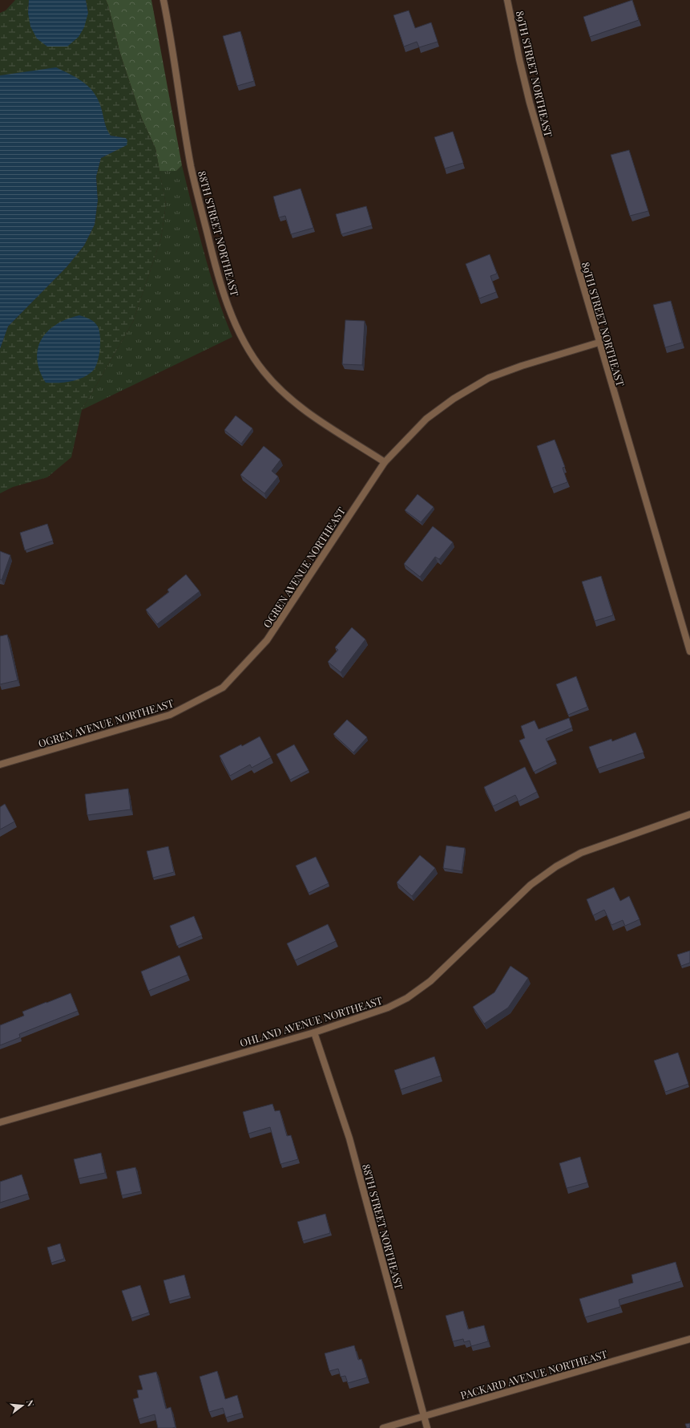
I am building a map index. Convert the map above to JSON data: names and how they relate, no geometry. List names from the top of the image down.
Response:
{
  "streets": {
    "street": [
      "89TH STREET NORTHEAST",
      "88TH STREET NORTHEAST",
      "OGREN AVENUE NORTHEAST",
      "OHLAND AVENUE NORTHEAST",
      "PACKARD AVENUE NORTHEAST"
    ]
  },
  "crossings": [
    ["89TH STREET NORTHEAST", "OGREN AVENUE NORTHEAST"],
    ["88TH STREET NORTHEAST", "OGREN AVENUE NORTHEAST"],
    ["88TH STREET NORTHEAST", "OHLAND AVENUE NORTHEAST"],
    ["88TH STREET NORTHEAST", "PACKARD AVENUE NORTHEAST"]
  ],
  "north": "right"
}
